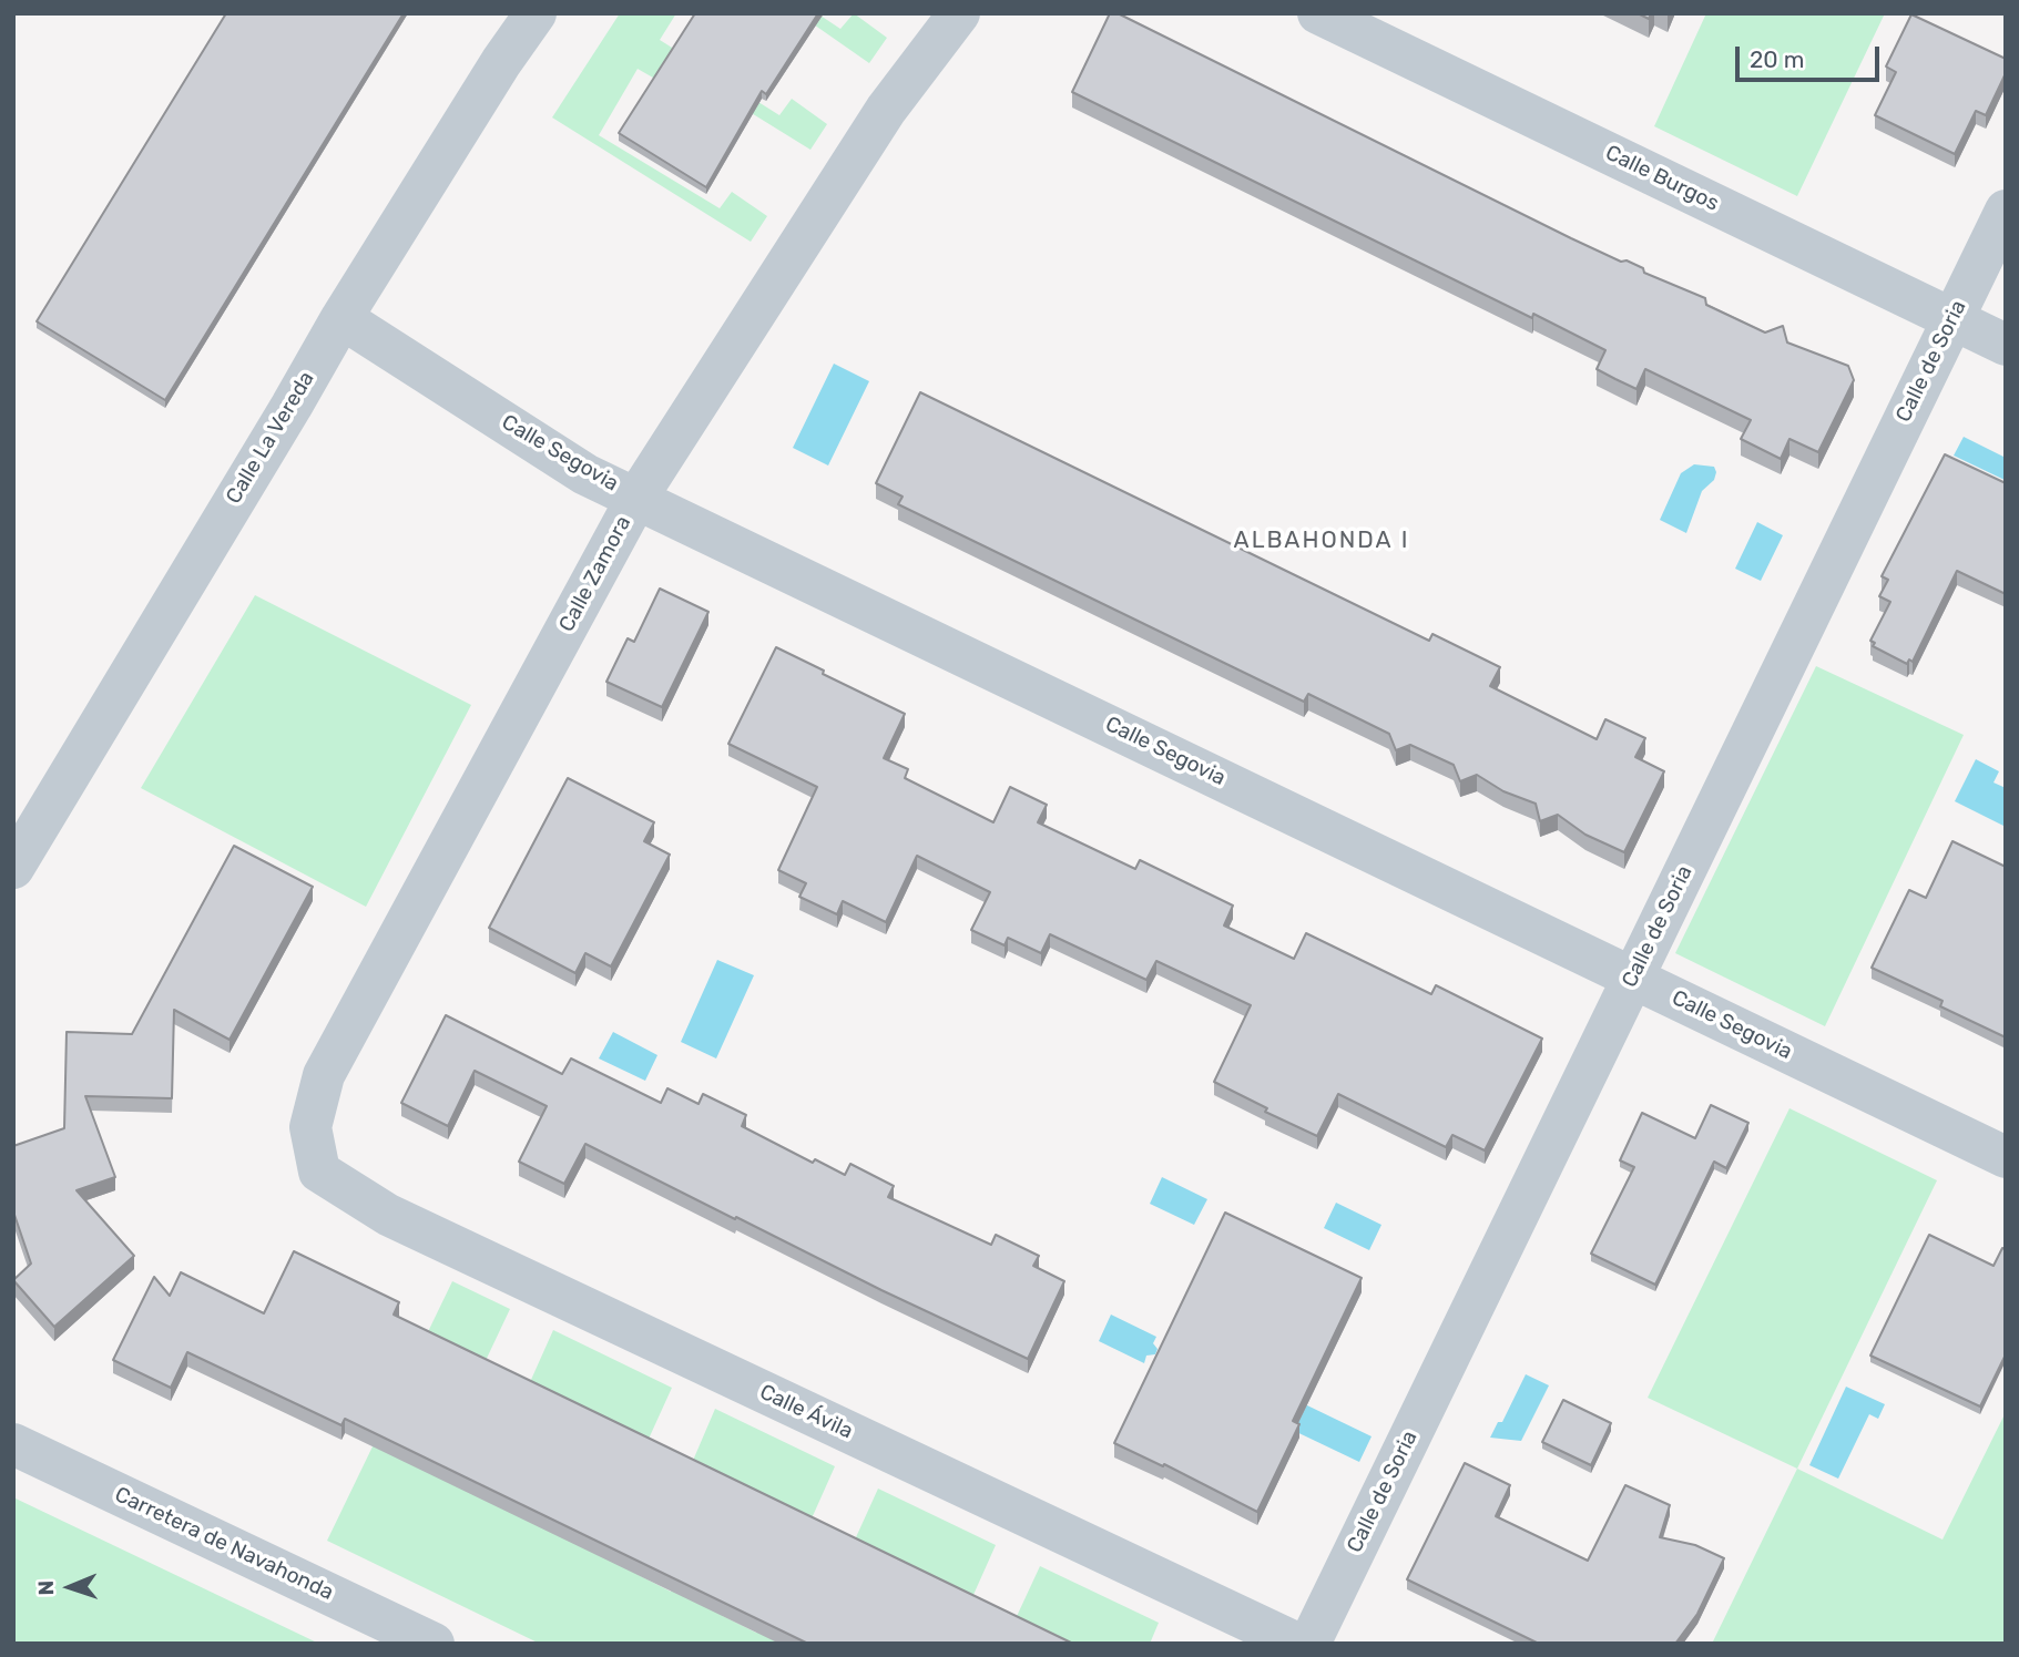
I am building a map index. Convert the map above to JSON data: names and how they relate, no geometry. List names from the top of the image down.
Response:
{
  "streets": {
    "street": [
      "Calle Burgos",
      "Calle de Soria",
      "Calle La Vereda",
      "Calle Segovia",
      "Calle Zamora",
      "Calle Ávila",
      "Carretera de Navahonda"
    ]
  },
  "crossings": [
    ["Calle Burgos", "Calle de Soria"],
    ["Calle de Soria", "Calle Segovia"],
    ["Calle La Vereda", "Calle Segovia"],
    ["Calle Segovia", "Calle Zamora"],
    ["Calle Zamora", "Calle Ávila"]
  ],
  "districts": ["ALBAHONDA I"],
  "scale_bar": "20 m",
  "north": "left"
}
